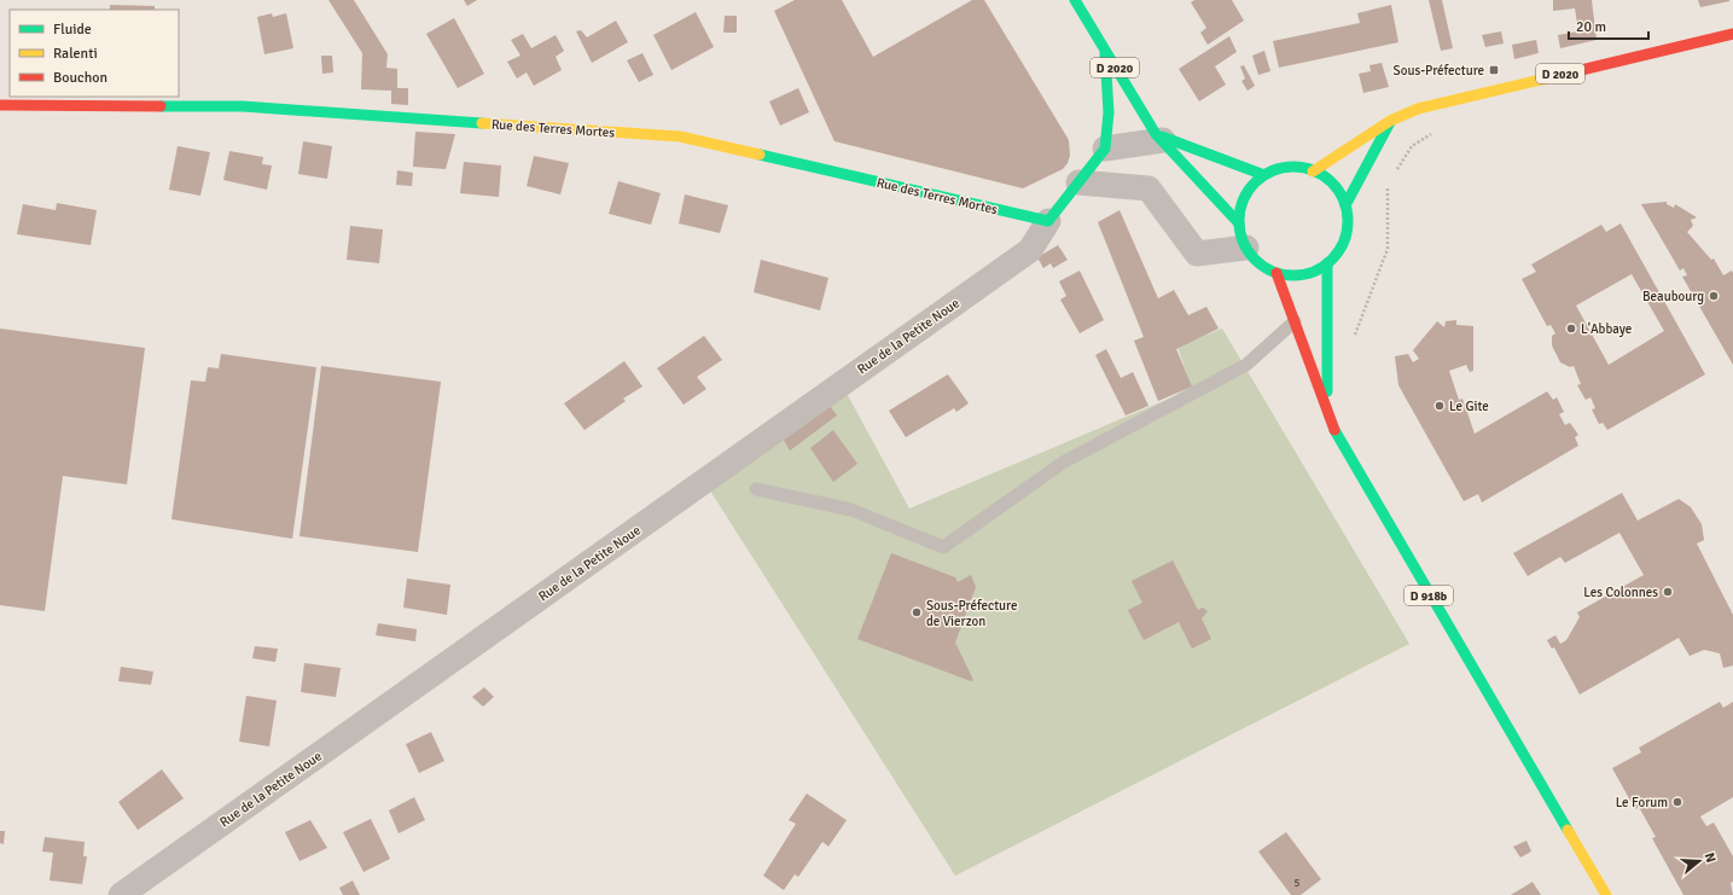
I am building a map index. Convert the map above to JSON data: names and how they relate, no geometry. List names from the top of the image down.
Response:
{
  "streets": {
    "main road": ["D 2020", "Rue des Terres Mortes", "D 918b"],
    "street": ["Rue de la Petite Noue"]
  },
  "crossings": [
    ["D 2020", "D 918b"],
    ["Rue des Terres Mortes", "Rue de la Petite Noue"]
  ],
  "places": {
    "transit": ["Sous-Préfecture"],
    "other": [
      "Beaubourg",
      "L'Abbaye",
      "Le Gite",
      "Les Colonnes",
      "Sous-Préfecture de Vierzon",
      "Le Forum"
    ]
  },
  "house_numbers": ["5"],
  "legend": ["Fluide", "Ralenti", "Bouchon"],
  "scale_bar": "20 m",
  "north": "right"
}
